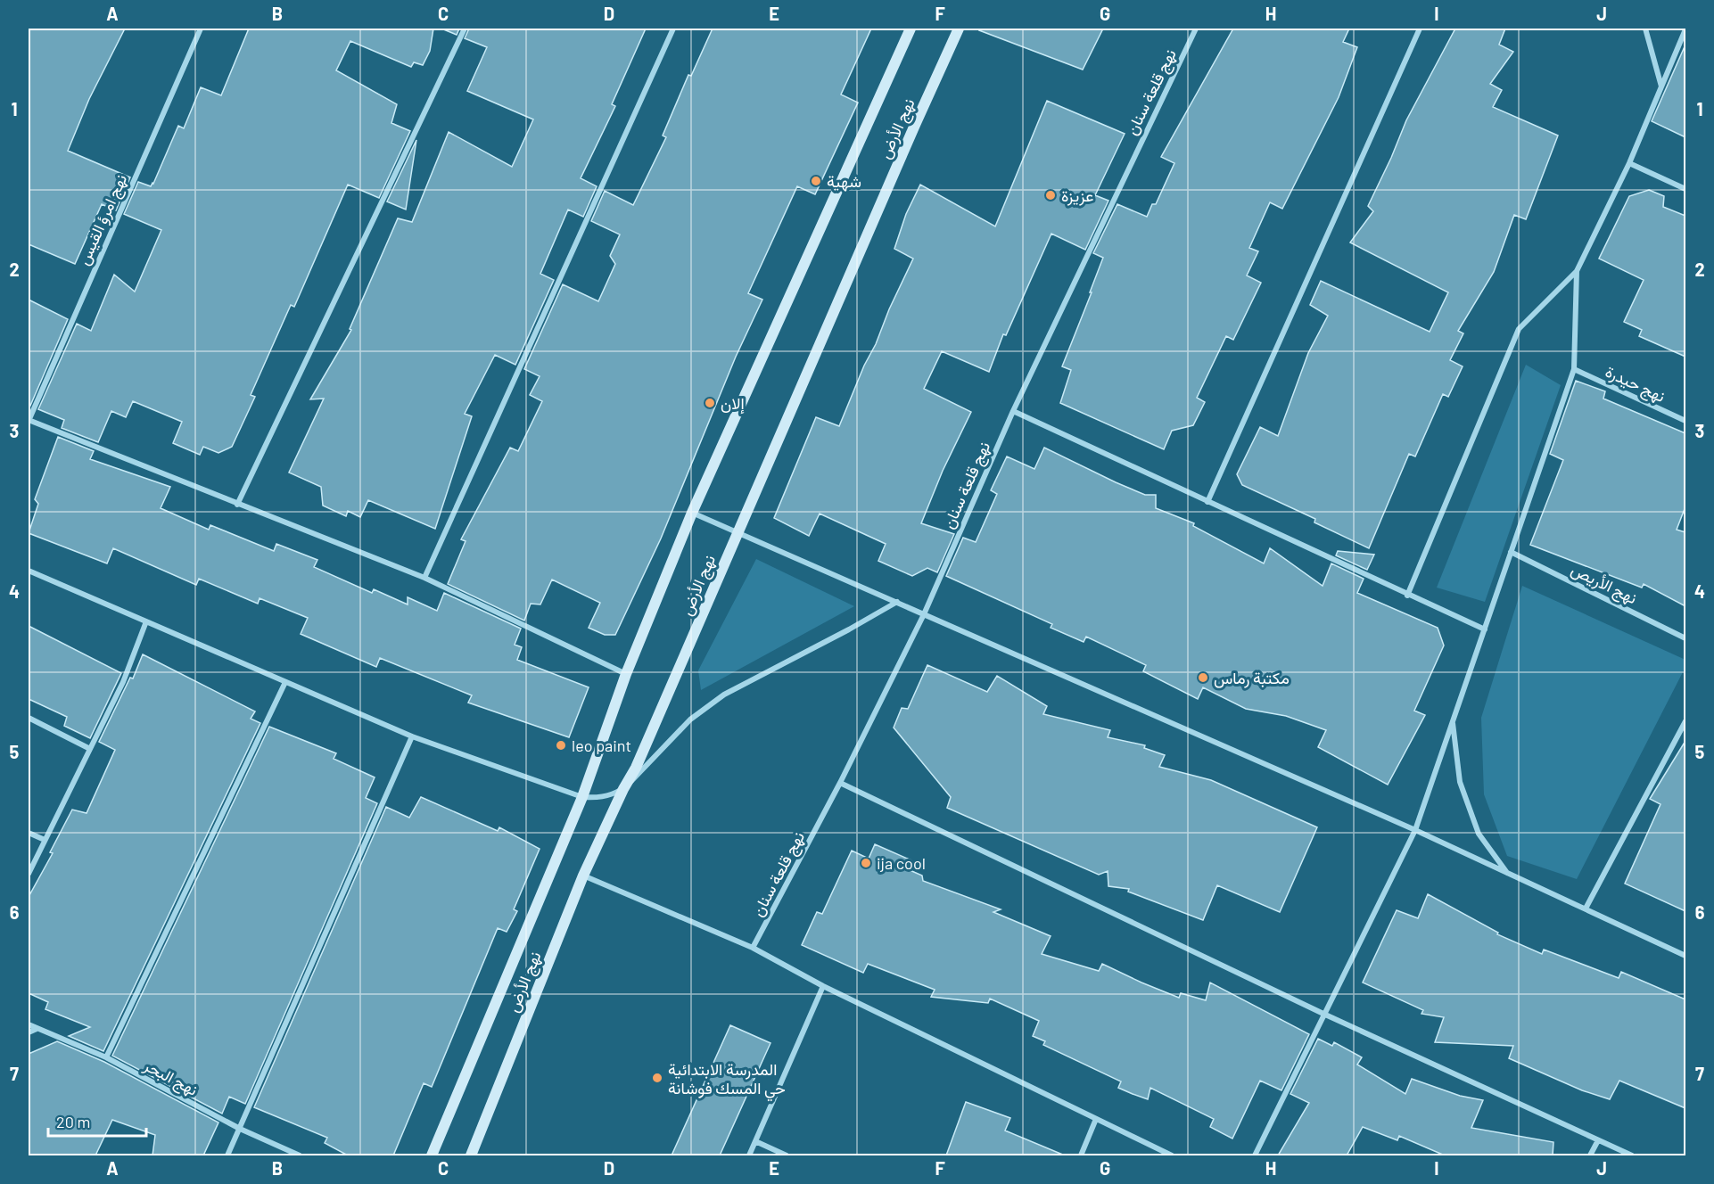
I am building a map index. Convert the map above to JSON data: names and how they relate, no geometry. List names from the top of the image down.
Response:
{
  "streets": {
    "street": [
      "نهج قلعة سنان",
      "نهج الأرض",
      "نهج امرؤ القيس",
      "نهج حيدرة",
      "نهج الأريص",
      "نهج البحر"
    ]
  },
  "places": [
    "شهية",
    "عزيزة",
    "إلان",
    "مكتبة رماس",
    "leo paint",
    "ija cool",
    "المدرسة الابتدائية حي المسك فوشانة"
  ],
  "scale_bar": "20 m",
  "grid": {
    "columns": [
      "A",
      "B",
      "C",
      "D",
      "E",
      "F",
      "G",
      "H",
      "I",
      "J"
    ],
    "rows": [
      "1",
      "2",
      "3",
      "4",
      "5",
      "6",
      "7"
    ]
  }
}
